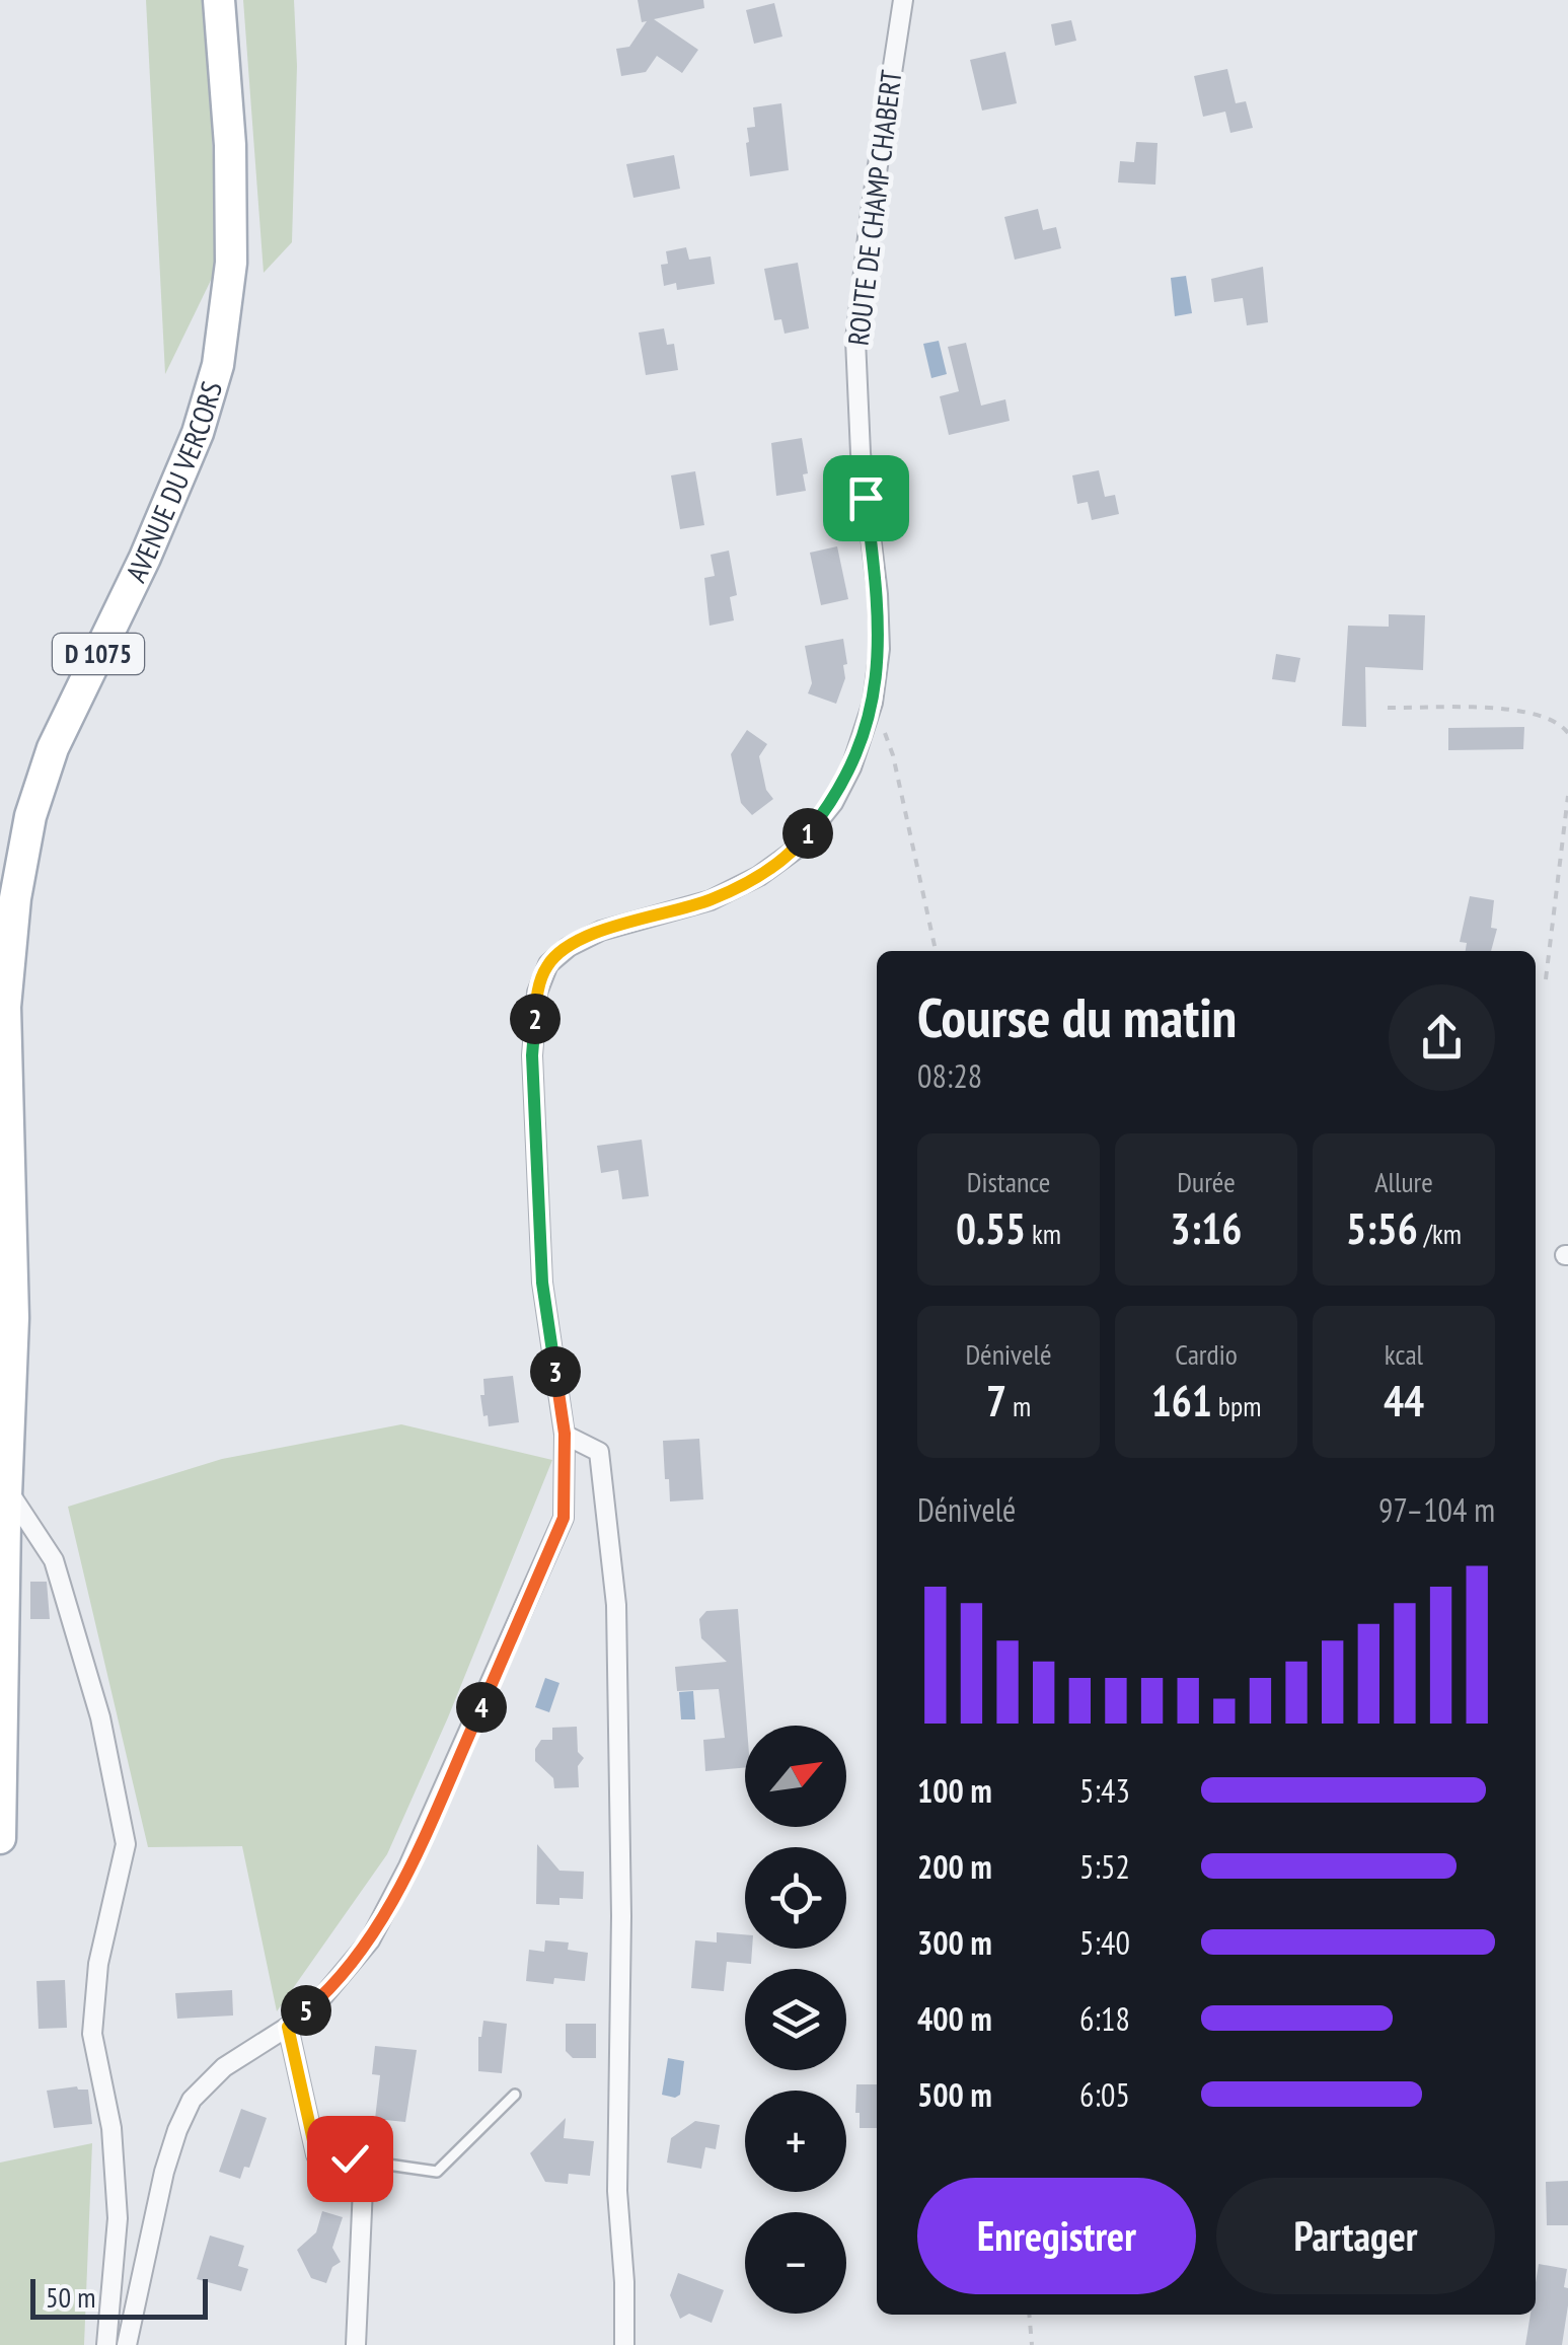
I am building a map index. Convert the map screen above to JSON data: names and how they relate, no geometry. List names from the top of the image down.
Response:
{
  "streets": {
    "main road": ["AVENUE DU VERCORS", "D 1075"],
    "street": ["ROUTE DE CHAMP CHABERT"]
  },
  "crossings": [
    ["AVENUE DU VERCORS", "D 1075"]
  ],
  "scale_bar": "50 m",
  "north": "top right",
  "page": {
    "pins": [
      "1",
      "2",
      "3",
      "4",
      "5"
    ],
    "heading": ["Course du matin", "08:28"],
    "stats": [
      ["Distance", "0.55 km"],
      ["Durée", "3:16"],
      ["Allure", "5:56 /km"],
      ["Dénivelé", "7 m"],
      ["Cardio", "161 bpm"],
      ["kcal", "44"]
    ],
    "chart": ["Dénivelé", "97–104 m"],
    "map_buttons": ["+", "−"],
    "list": [
      {
        "name": "100 m",
        "note": "5:43"
      },
      {
        "name": "200 m",
        "note": "5:52"
      },
      {
        "name": "300 m",
        "note": "5:40"
      },
      {
        "name": "400 m",
        "note": "6:18"
      },
      {
        "name": "500 m",
        "note": "6:05"
      }
    ],
    "buttons": ["Enregistrer", "Partager"],
    "scale": "50 m"
  }
}
